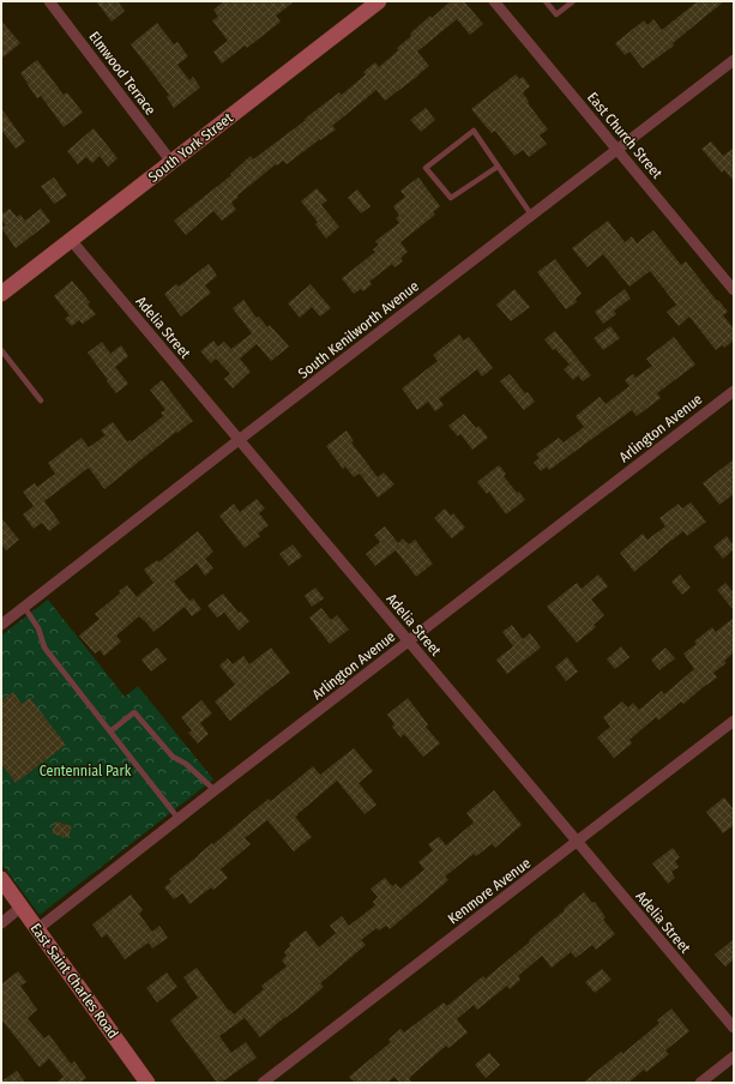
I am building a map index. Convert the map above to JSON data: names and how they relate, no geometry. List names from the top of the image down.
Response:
{
  "streets": {
    "main road": ["South York Street", "East Saint Charles Road"],
    "street": [
      "Elmwood Terrace",
      "East Church Street",
      "Adelia Street",
      "South Kenilworth Avenue",
      "Arlington Avenue",
      "Kenmore Avenue"
    ]
  },
  "crossings": [
    ["Elmwood Terrace", "South York Street"],
    ["East Church Street", "South Kenilworth Avenue"],
    ["South York Street", "Adelia Street"],
    ["Adelia Street", "South Kenilworth Avenue"],
    ["Adelia Street", "Arlington Avenue"],
    ["Adelia Street", "Kenmore Avenue"],
    ["Arlington Avenue", "East Saint Charles Road"]
  ],
  "parks": ["Centennial Park"]
}
